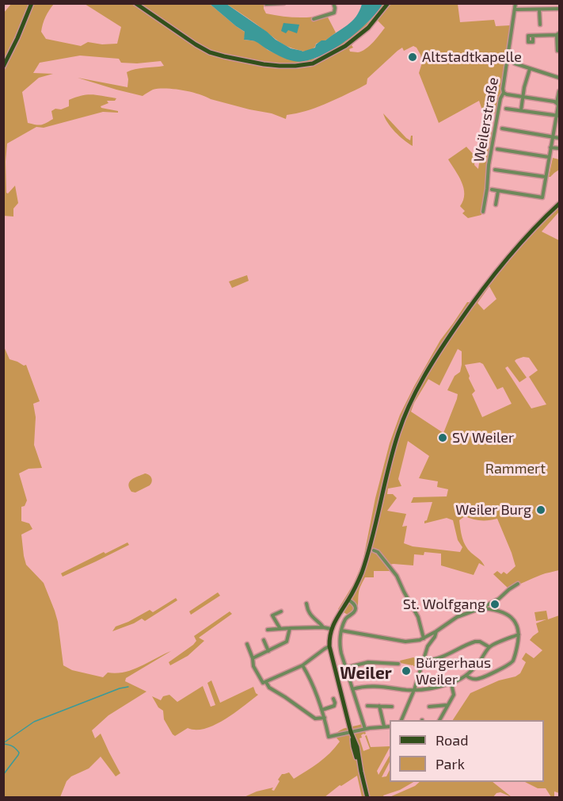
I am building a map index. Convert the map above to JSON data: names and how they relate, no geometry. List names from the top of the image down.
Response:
{
  "streets": {
    "street": ["Weilerstraße"]
  },
  "districts": ["Weiler"],
  "parks": ["Rammert"],
  "places": [
    "Altstadtkapelle",
    "SV Weiler",
    "Weiler Burg",
    "St. Wolfgang",
    "Bürgerhaus Weiler"
  ],
  "legend": ["Road", "Park"]
}
